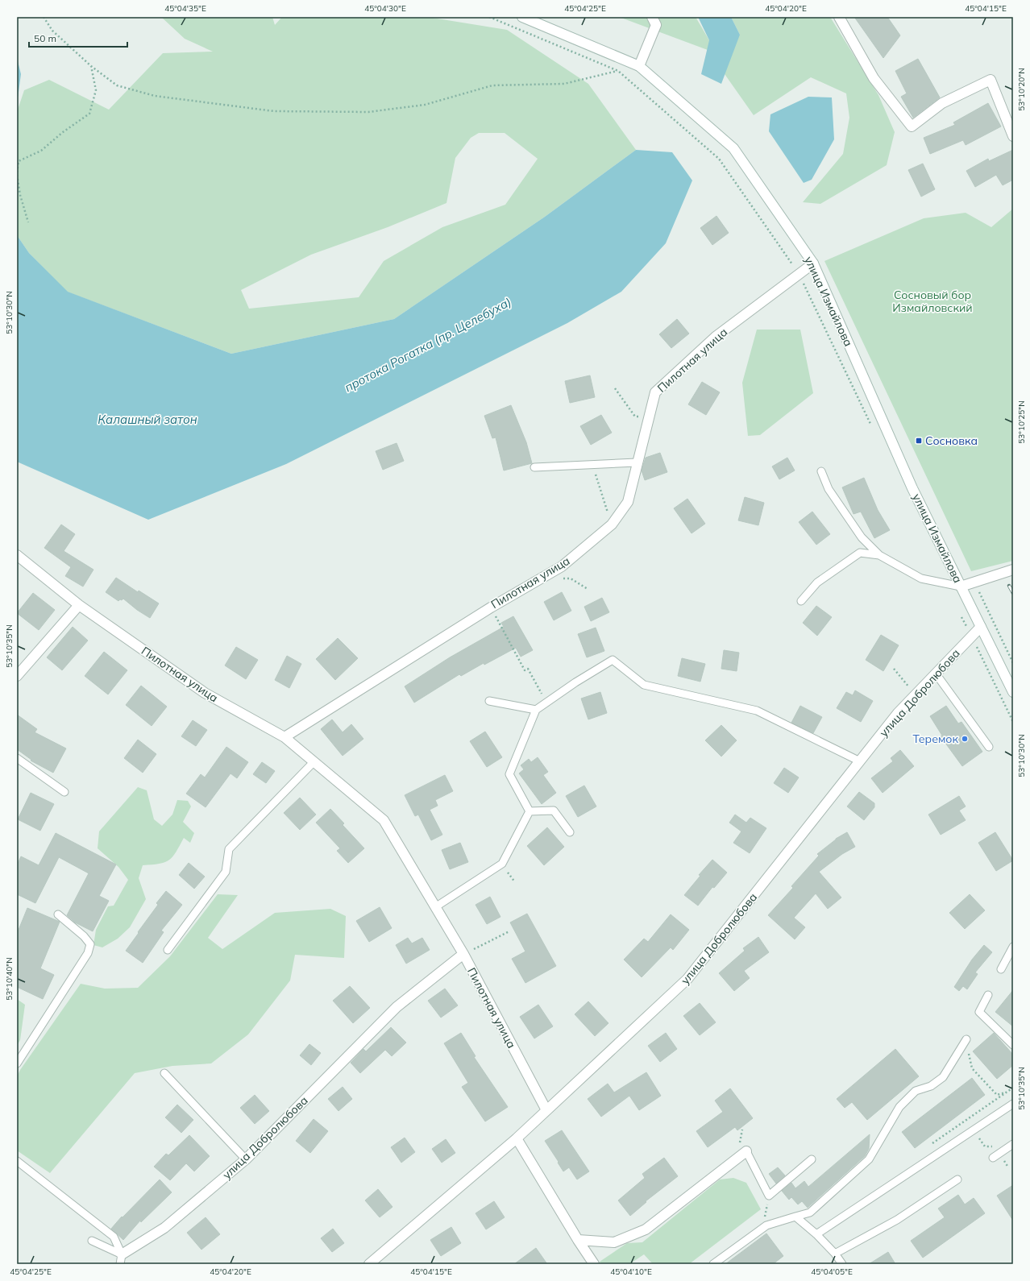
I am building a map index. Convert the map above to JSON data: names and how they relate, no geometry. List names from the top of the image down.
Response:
{
  "streets": {
    "street": ["улица Измайлова", "Пилотная улица", "улица Добролюбова"]
  },
  "crossings": [
    ["улица Измайлова", "Пилотная улица"],
    ["улица Измайлова", "улица Добролюбова"],
    ["Пилотная улица", "улица Добролюбова"]
  ],
  "water": ["протока Рогатка (пр. Целебуха)", "Калашный затон"],
  "parks": ["Сосновый бор Измайловский"],
  "places": {
    "transit": ["Сосновка"],
    "other": ["Теремок"]
  },
  "scale_bar": "50 m",
  "coordinates": [
    "45°04'35\"E",
    "45°04'30\"E",
    "45°04'25\"E",
    "45°04'20\"E",
    "45°04'15\"E",
    "53°10'20\"N",
    "53°10'30\"N",
    "53°10'25\"N",
    "53°10'35\"N",
    "53°10'40\"N",
    "45°04'10\"E",
    "45°04'05\"E"
  ]
}
